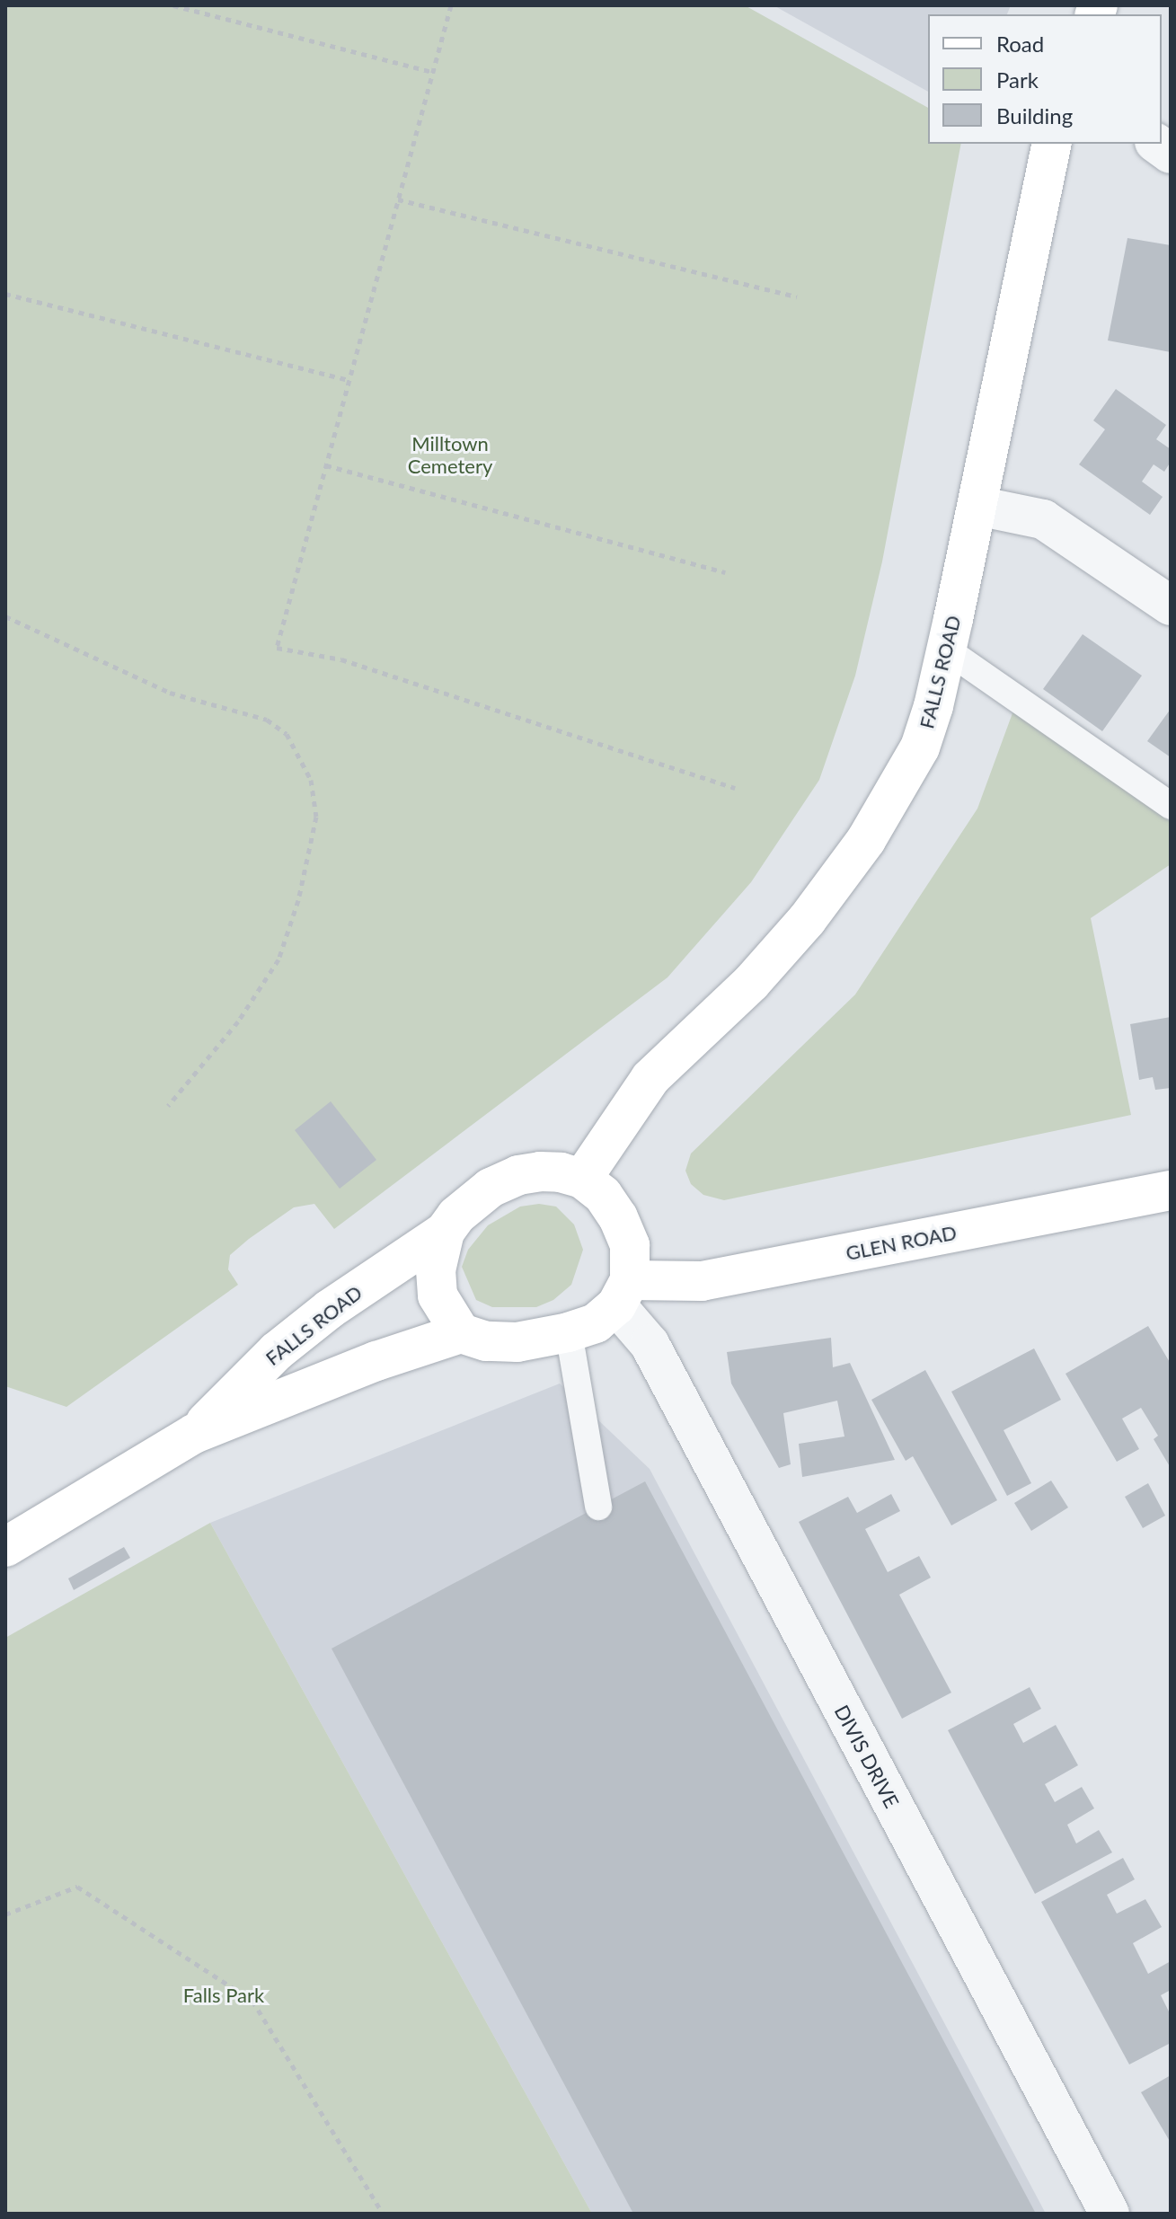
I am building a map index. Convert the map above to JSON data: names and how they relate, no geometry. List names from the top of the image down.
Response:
{
  "streets": {
    "main road": ["FALLS ROAD", "GLEN ROAD"],
    "street": ["DIVIS DRIVE"]
  },
  "crossings": [
    ["FALLS ROAD", "GLEN ROAD"],
    ["FALLS ROAD", "DIVIS DRIVE"],
    ["GLEN ROAD", "DIVIS DRIVE"]
  ],
  "parks": ["Milltown Cemetery", "Falls Park"],
  "legend": ["Road", "Park", "Building"]
}
